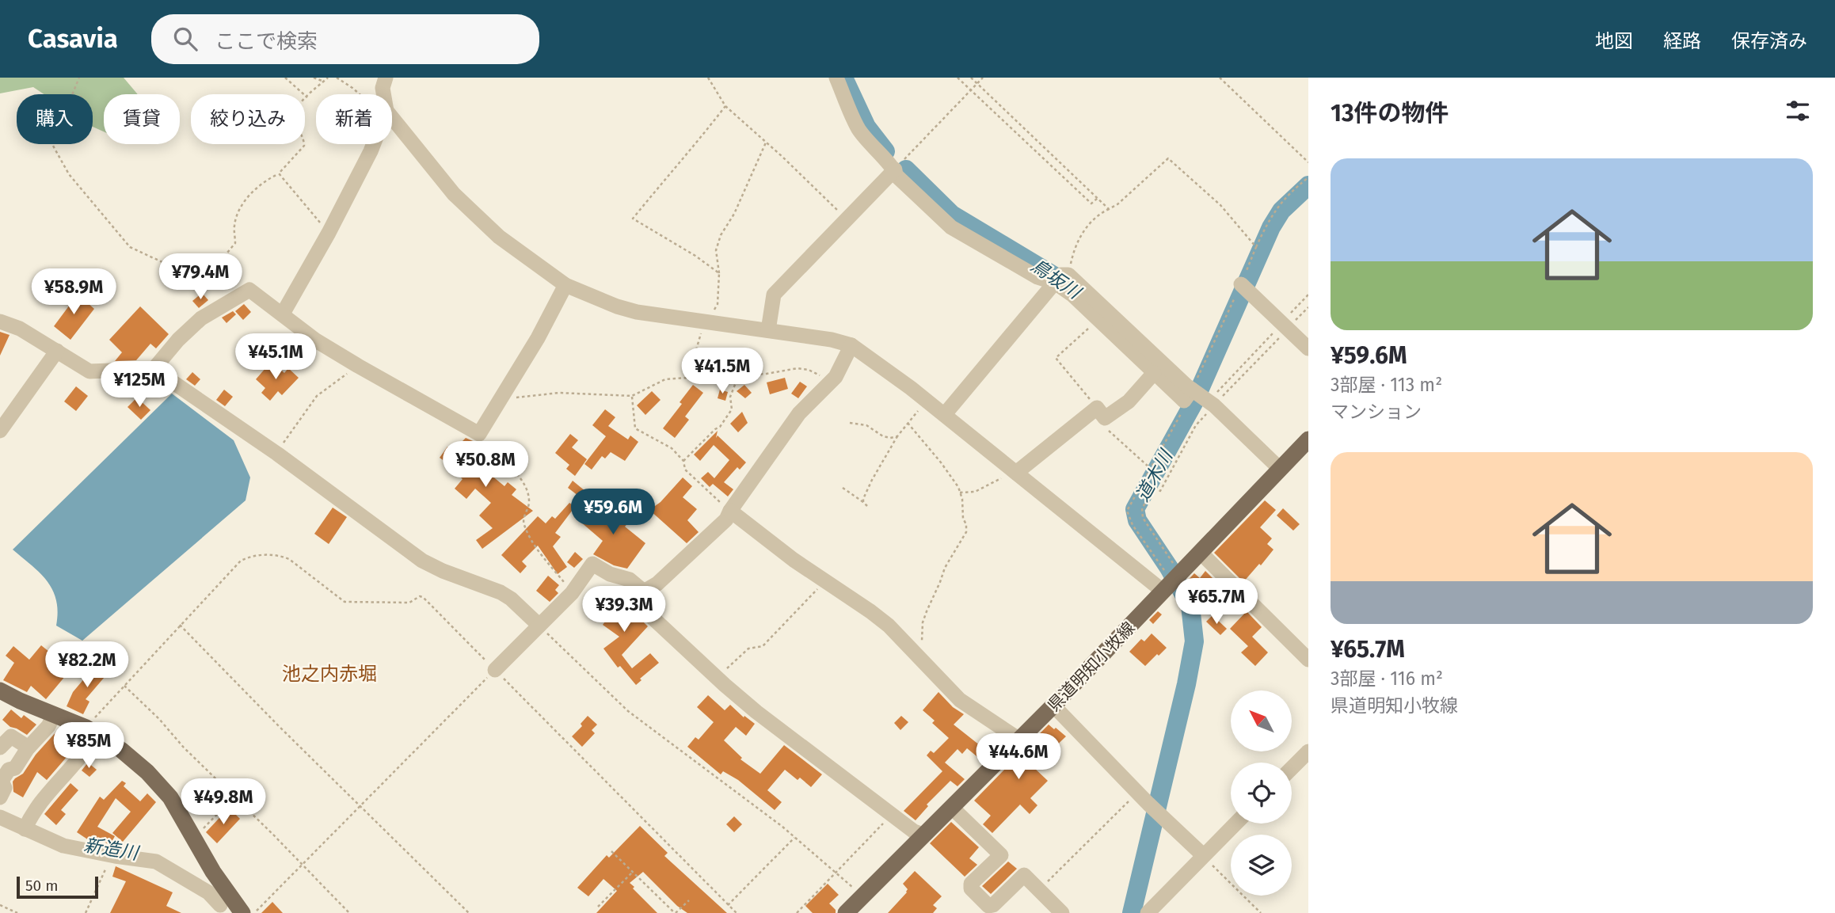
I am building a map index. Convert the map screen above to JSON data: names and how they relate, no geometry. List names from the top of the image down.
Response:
{
  "streets": {
    "main road": ["県道明知小牧線"]
  },
  "districts": ["池之内赤堀"],
  "water": ["鳥坂川", "道木川", "新造川"],
  "scale_bar": "50 m",
  "north": "top left",
  "page": {
    "header": "Casavia",
    "search": "ここで検索",
    "nav": ["地図", "経路", "保存済み"],
    "heading": "13件の物件",
    "chip": [
      "購入",
      "賃貸",
      "絞り込み",
      "新着"
    ],
    "list": [
      {
        "name": "¥59.6M",
        "note": "3部屋 · 113 m² · マンション"
      },
      {
        "name": "¥65.7M",
        "note": "3部屋 · 116 m² · 県道明知小牧線"
      }
    ],
    "price": [
      "¥79.4M",
      "¥58.9M",
      "¥45.1M",
      "¥41.5M",
      "¥125M",
      "¥50.8M",
      "¥59.6M",
      "¥65.7M",
      "¥39.3M",
      "¥82.2M",
      "¥85M",
      "¥44.6M",
      "¥49.8M"
    ],
    "scale": "50 m"
  }
}
